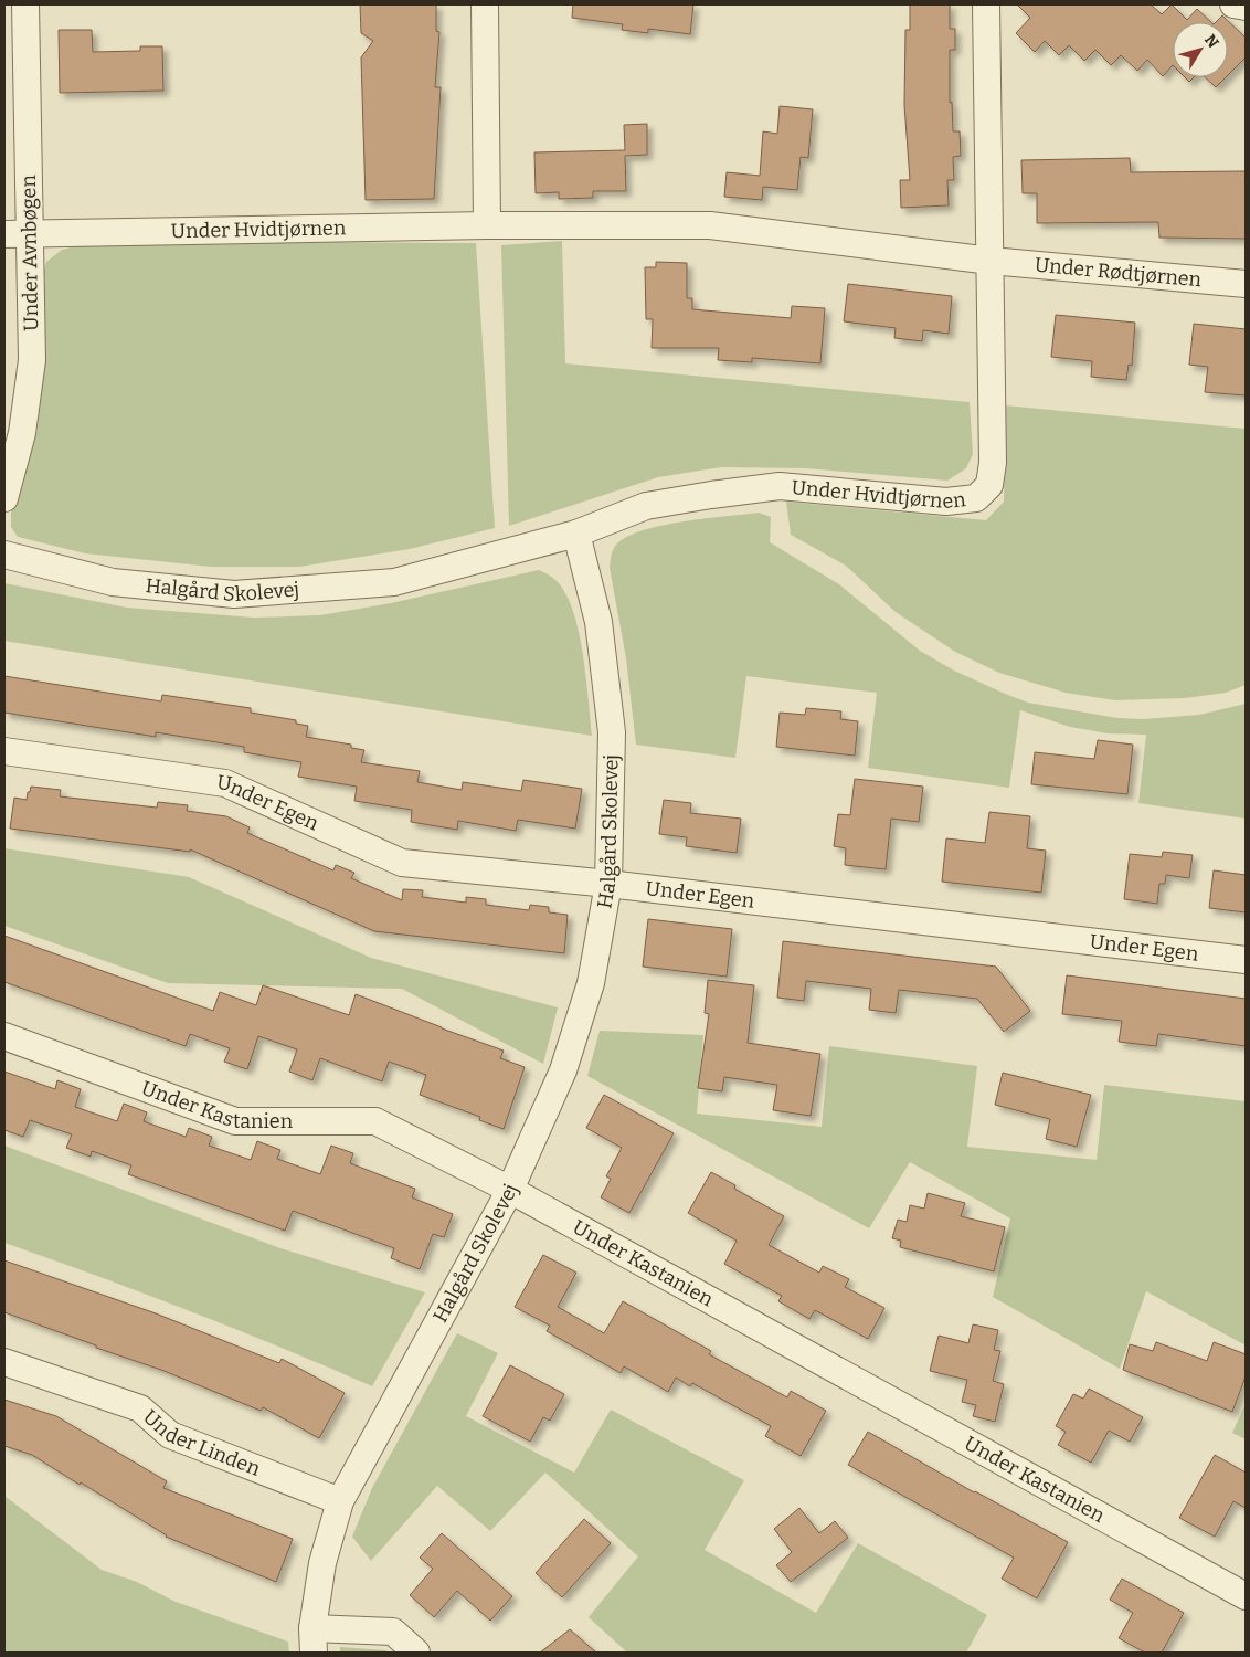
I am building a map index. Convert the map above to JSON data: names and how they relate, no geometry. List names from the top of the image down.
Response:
{
  "streets": {
    "street": [
      "Under Hvidtjørnen",
      "Under Avnbøgen",
      "Under Rødtjørnen",
      "Halgård Skolevej",
      "Under Egen",
      "Under Kastanien",
      "Under Linden"
    ]
  },
  "crossings": [
    ["Under Hvidtjørnen", "Under Avnbøgen"],
    ["Under Hvidtjørnen", "Under Rødtjørnen"],
    ["Under Hvidtjørnen", "Halgård Skolevej"],
    ["Halgård Skolevej", "Under Egen"],
    ["Halgård Skolevej", "Under Kastanien"],
    ["Halgård Skolevej", "Under Linden"]
  ],
  "north": "top right"
}
